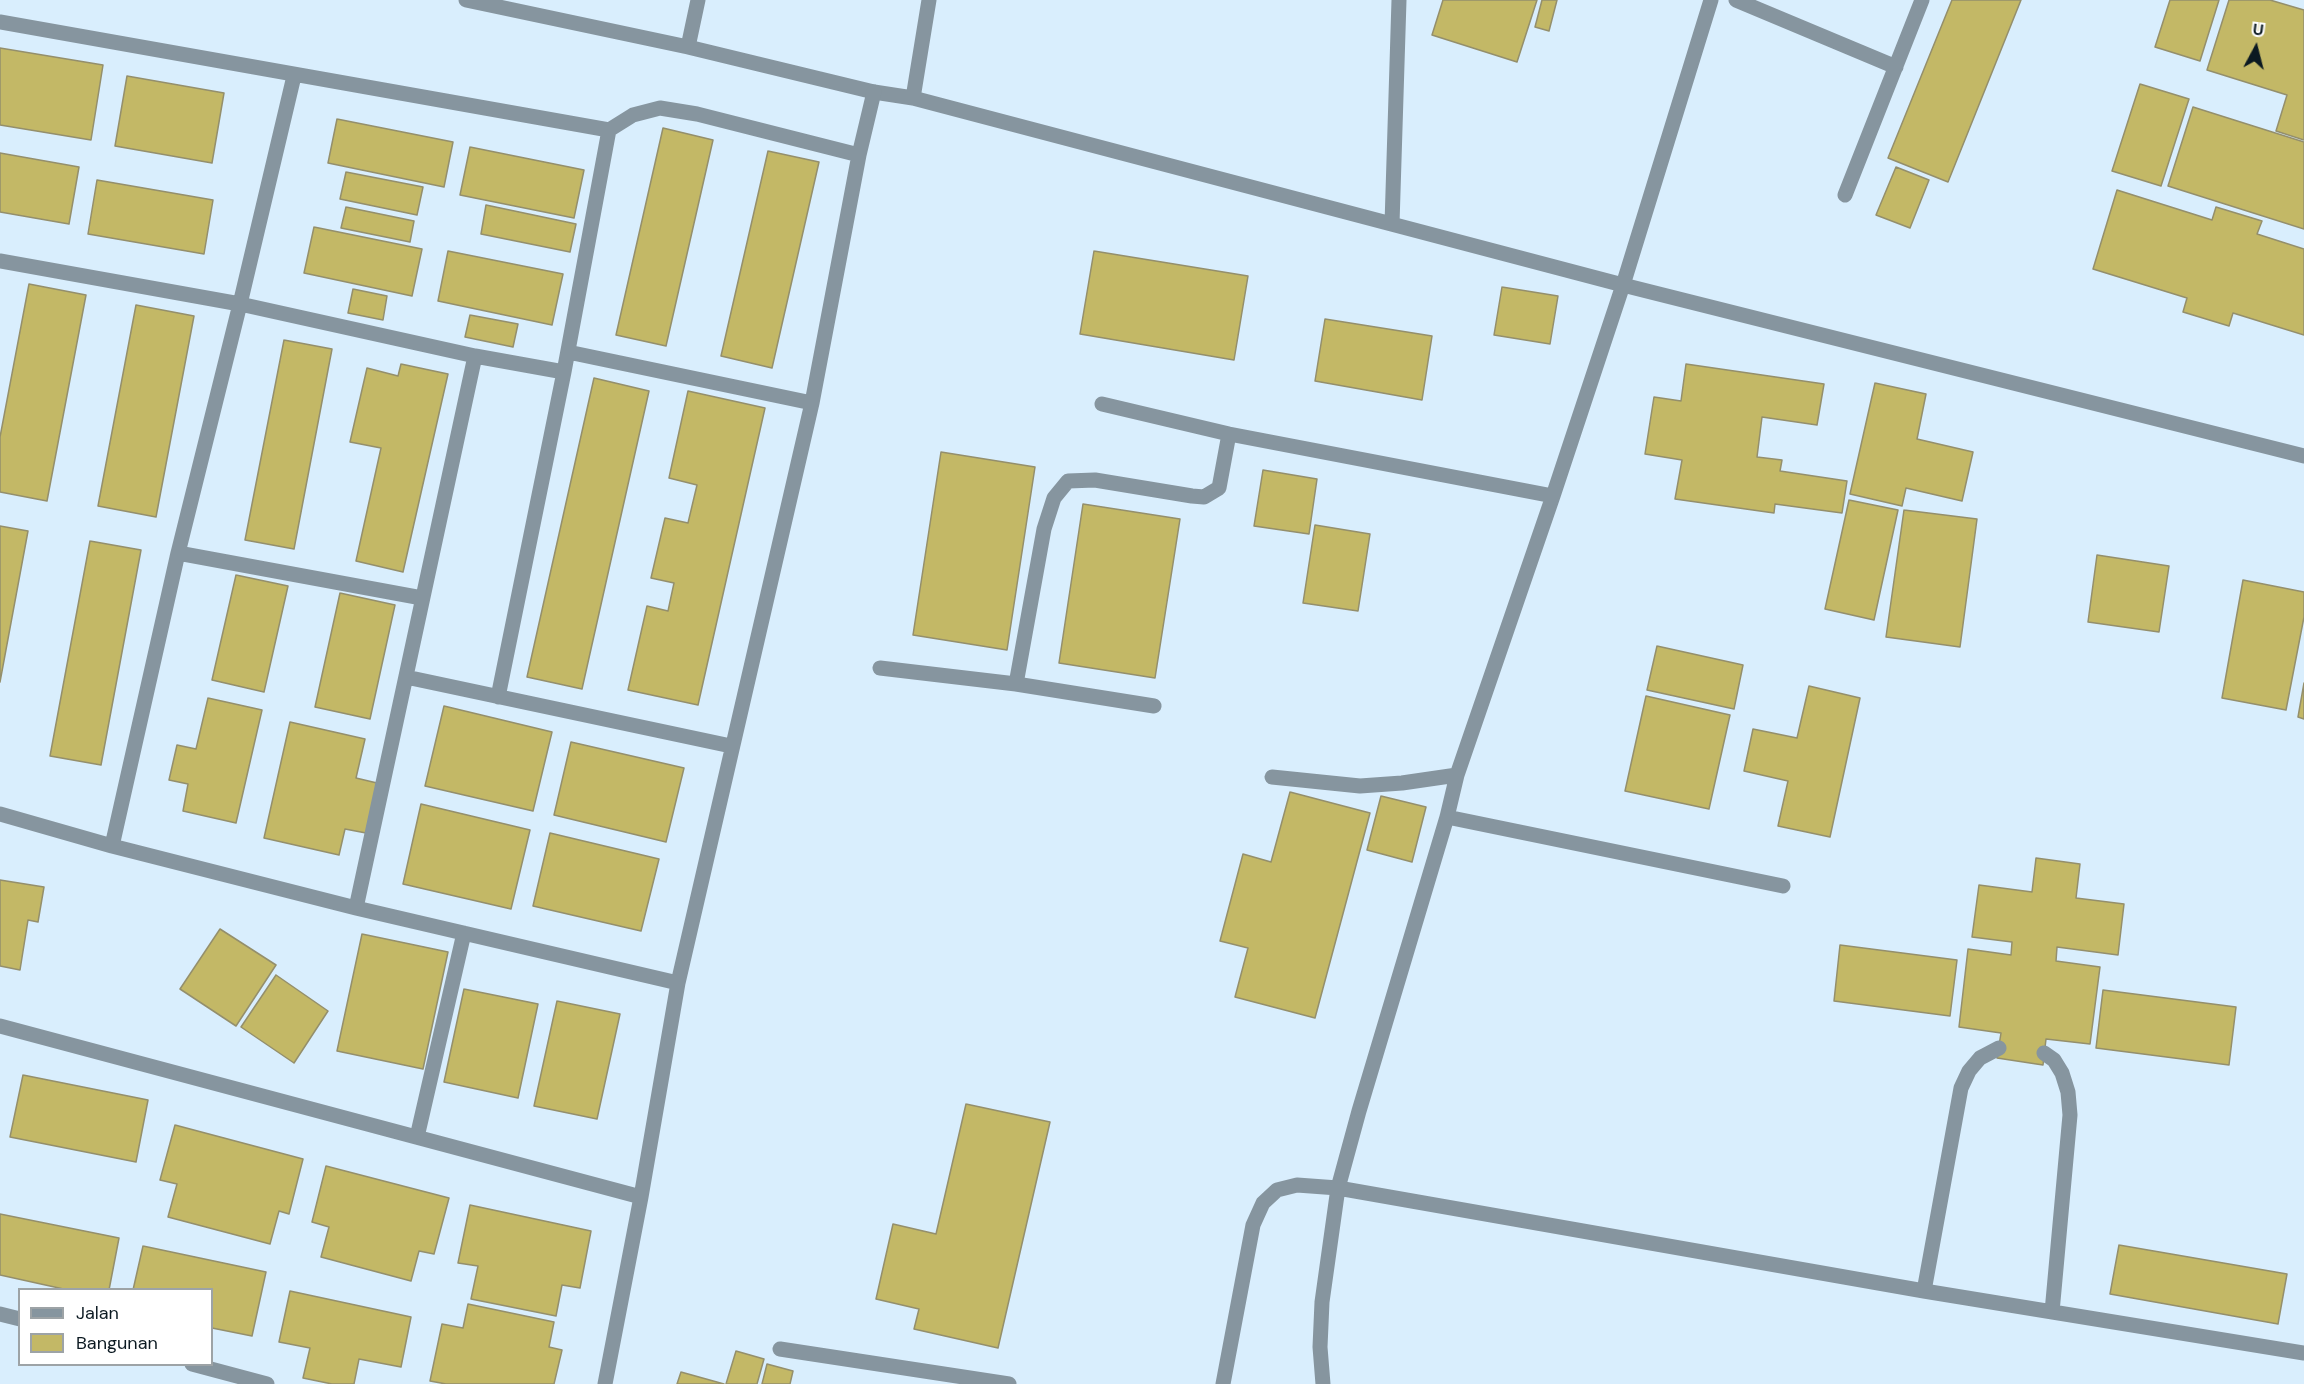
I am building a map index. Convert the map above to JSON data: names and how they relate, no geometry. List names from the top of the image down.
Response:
{
  "legend": ["Jalan", "Bangunan"],
  "north": "top"
}
